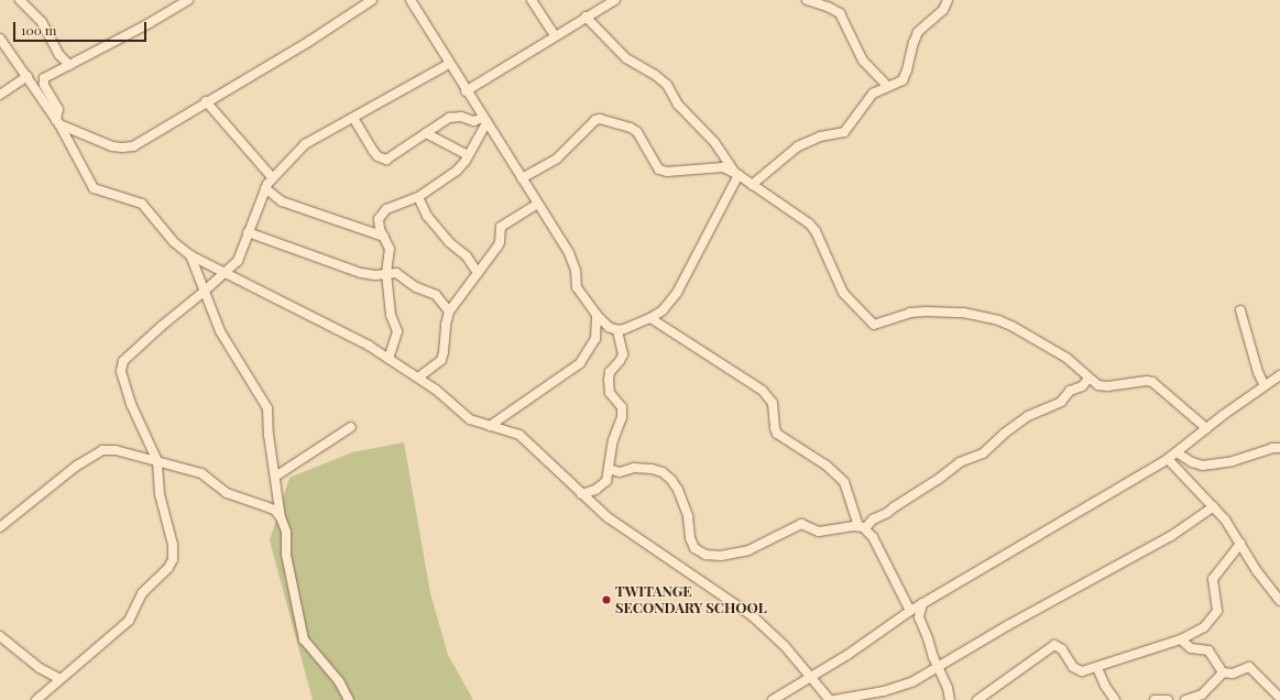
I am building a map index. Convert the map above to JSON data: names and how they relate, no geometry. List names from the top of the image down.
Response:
{
  "places": ["TWITANGE SECONDARY SCHOOL"],
  "scale_bar": "100 m"
}
